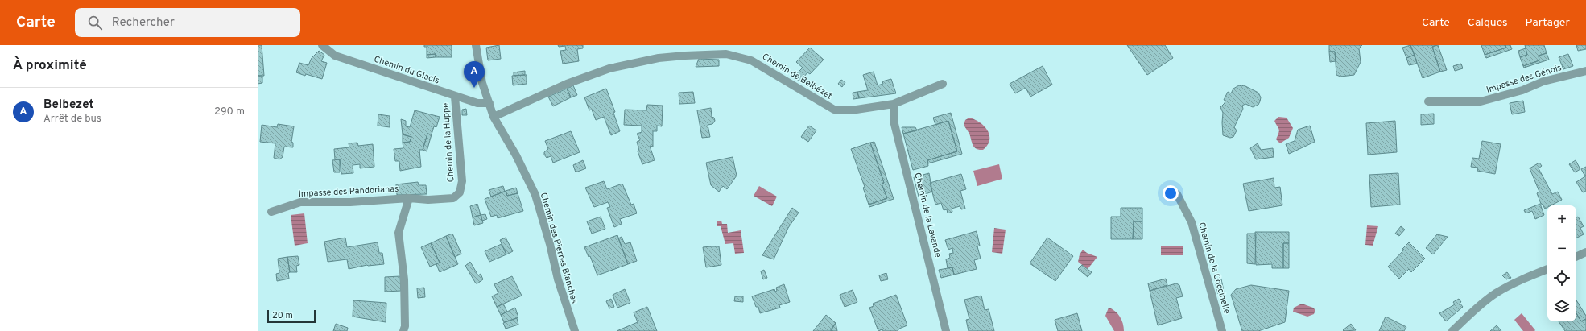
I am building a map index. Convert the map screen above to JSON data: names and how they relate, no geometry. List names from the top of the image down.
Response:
{
  "streets": {
    "street": [
      "Chemin du Glacis",
      "Chemin de Belbézet",
      "Impasse des Génois",
      "Chemin de la Huppe",
      "Impasse des Pandorianas",
      "Chemin de la Lavande",
      "Chemin des Pierres Blanches",
      "Chemin de la Coccinelle"
    ]
  },
  "crossings": [
    ["Chemin du Glacis", "Chemin de la Huppe"],
    ["Chemin du Glacis", "Chemin des Pierres Blanches"],
    ["Chemin de Belbézet", "Chemin de la Lavande"],
    ["Chemin de Belbézet", "Chemin des Pierres Blanches"],
    ["Chemin de la Huppe", "Impasse des Pandorianas"]
  ],
  "scale_bar": "20 m",
  "page": {
    "header": "Carte",
    "search": "Rechercher",
    "nav": ["Carte", "Calques", "Partager"],
    "heading": "À proximité",
    "pins": "A",
    "list": [
      {
        "mark": "A",
        "name": "Belbezet",
        "note": "Arrêt de bus",
        "value": "290 m"
      }
    ],
    "map_buttons": ["+", "−"],
    "scale": "20 m"
  }
}
